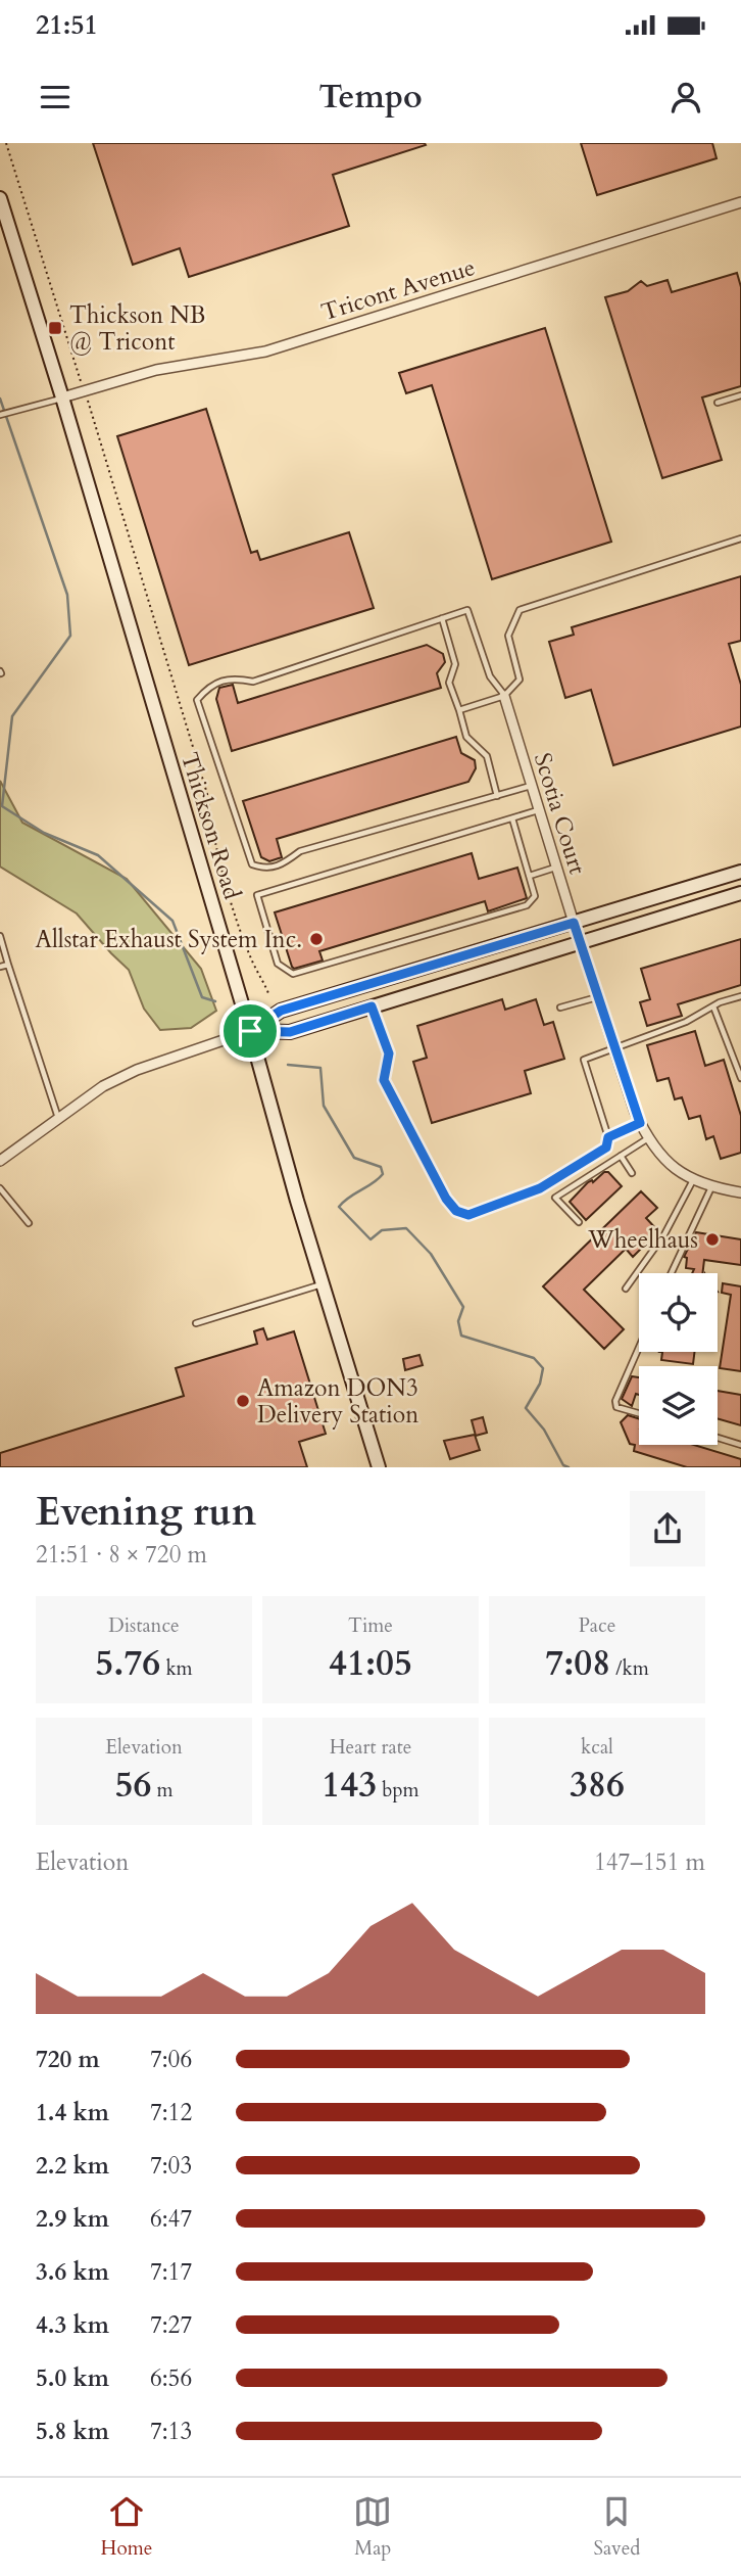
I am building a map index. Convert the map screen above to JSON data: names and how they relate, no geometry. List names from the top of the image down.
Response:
{
  "streets": {
    "main road": ["Thickson Road"],
    "street": ["Tricont Avenue", "Scotia Court"]
  },
  "crossings": [
    ["Tricont Avenue", "Thickson Road"]
  ],
  "places": {
    "transit": ["Thickson NB @ Tricont"],
    "other": ["Allstar Exhaust System Inc.", "Wheelhaus", "Amazon DON3 Delivery Station"]
  },
  "page": {
    "status": "21:51",
    "header": "Tempo",
    "heading": ["Evening run", "21:51 · 8 × 720 m"],
    "stats": [
      ["Distance", "5.76 km"],
      ["Time", "41:05"],
      ["Pace", "7:08 /km"],
      ["Elevation", "56 m"],
      ["Heart rate", "143 bpm"],
      ["kcal", "386"]
    ],
    "chart": ["Elevation", "147–151 m"],
    "list": [
      {
        "name": "720 m",
        "note": "7:06"
      },
      {
        "name": "1.4 km",
        "note": "7:12"
      },
      {
        "name": "2.2 km",
        "note": "7:03"
      },
      {
        "name": "2.9 km",
        "note": "6:47"
      },
      {
        "name": "3.6 km",
        "note": "7:17"
      },
      {
        "name": "4.3 km",
        "note": "7:27"
      },
      {
        "name": "5.0 km",
        "note": "6:56"
      },
      {
        "name": "5.8 km",
        "note": "7:13"
      }
    ],
    "tabs": ["Home", "Map", "Saved"]
  }
}
